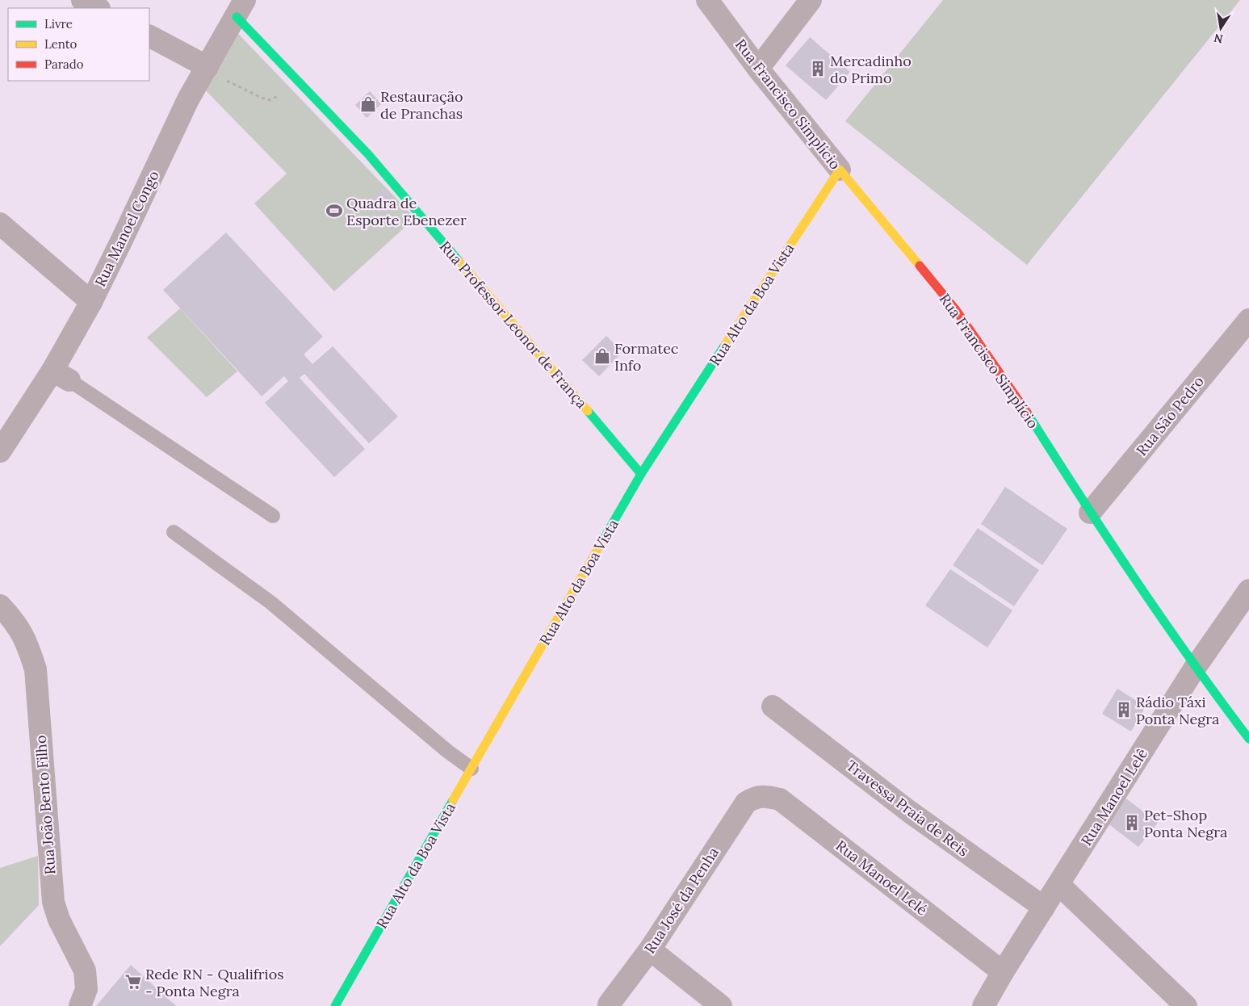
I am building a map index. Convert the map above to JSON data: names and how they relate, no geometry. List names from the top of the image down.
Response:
{
  "streets": {
    "street": [
      "Rua Francisco Simplício",
      "Rua Manoel Congo",
      "Rua Alto da Boa Vista",
      "Rua Professor Leonor de França",
      "Rua São Pedro",
      "Rua Manoel Lelê",
      "Rua João Bento Filho",
      "Travessa Praia de Reis",
      "Rua Manoel Lelé",
      "Rua José da Penha"
    ]
  },
  "crossings": [
    ["Rua Francisco Simplício", "Rua Alto da Boa Vista"],
    ["Rua Francisco Simplício", "Rua São Pedro"],
    ["Rua Francisco Simplício", "Rua Manoel Lelê"],
    ["Rua Manoel Congo", "Rua Professor Leonor de França"],
    ["Rua Alto da Boa Vista", "Rua Professor Leonor de França"],
    ["Rua Manoel Lelê", "Travessa Praia de Reis"],
    ["Rua Manoel Lelê", "Rua Manoel Lelé"],
    ["Rua Manoel Lelé", "Rua José da Penha"]
  ],
  "places": {
    "building": ["Mercadinho do Primo", "Rádio Táxi Ponta Negra", "Pet-Shop Ponta Negra"],
    "shop": ["Restauração de Pranchas", "Formatec Info"],
    "sports": ["Quadra de Esporte Ebenezer"],
    "supermarket": ["Rede RN - Qualifrios - Ponta Negra"]
  },
  "legend": ["Livre", "Lento", "Parado"],
  "north": "bottom"
}
